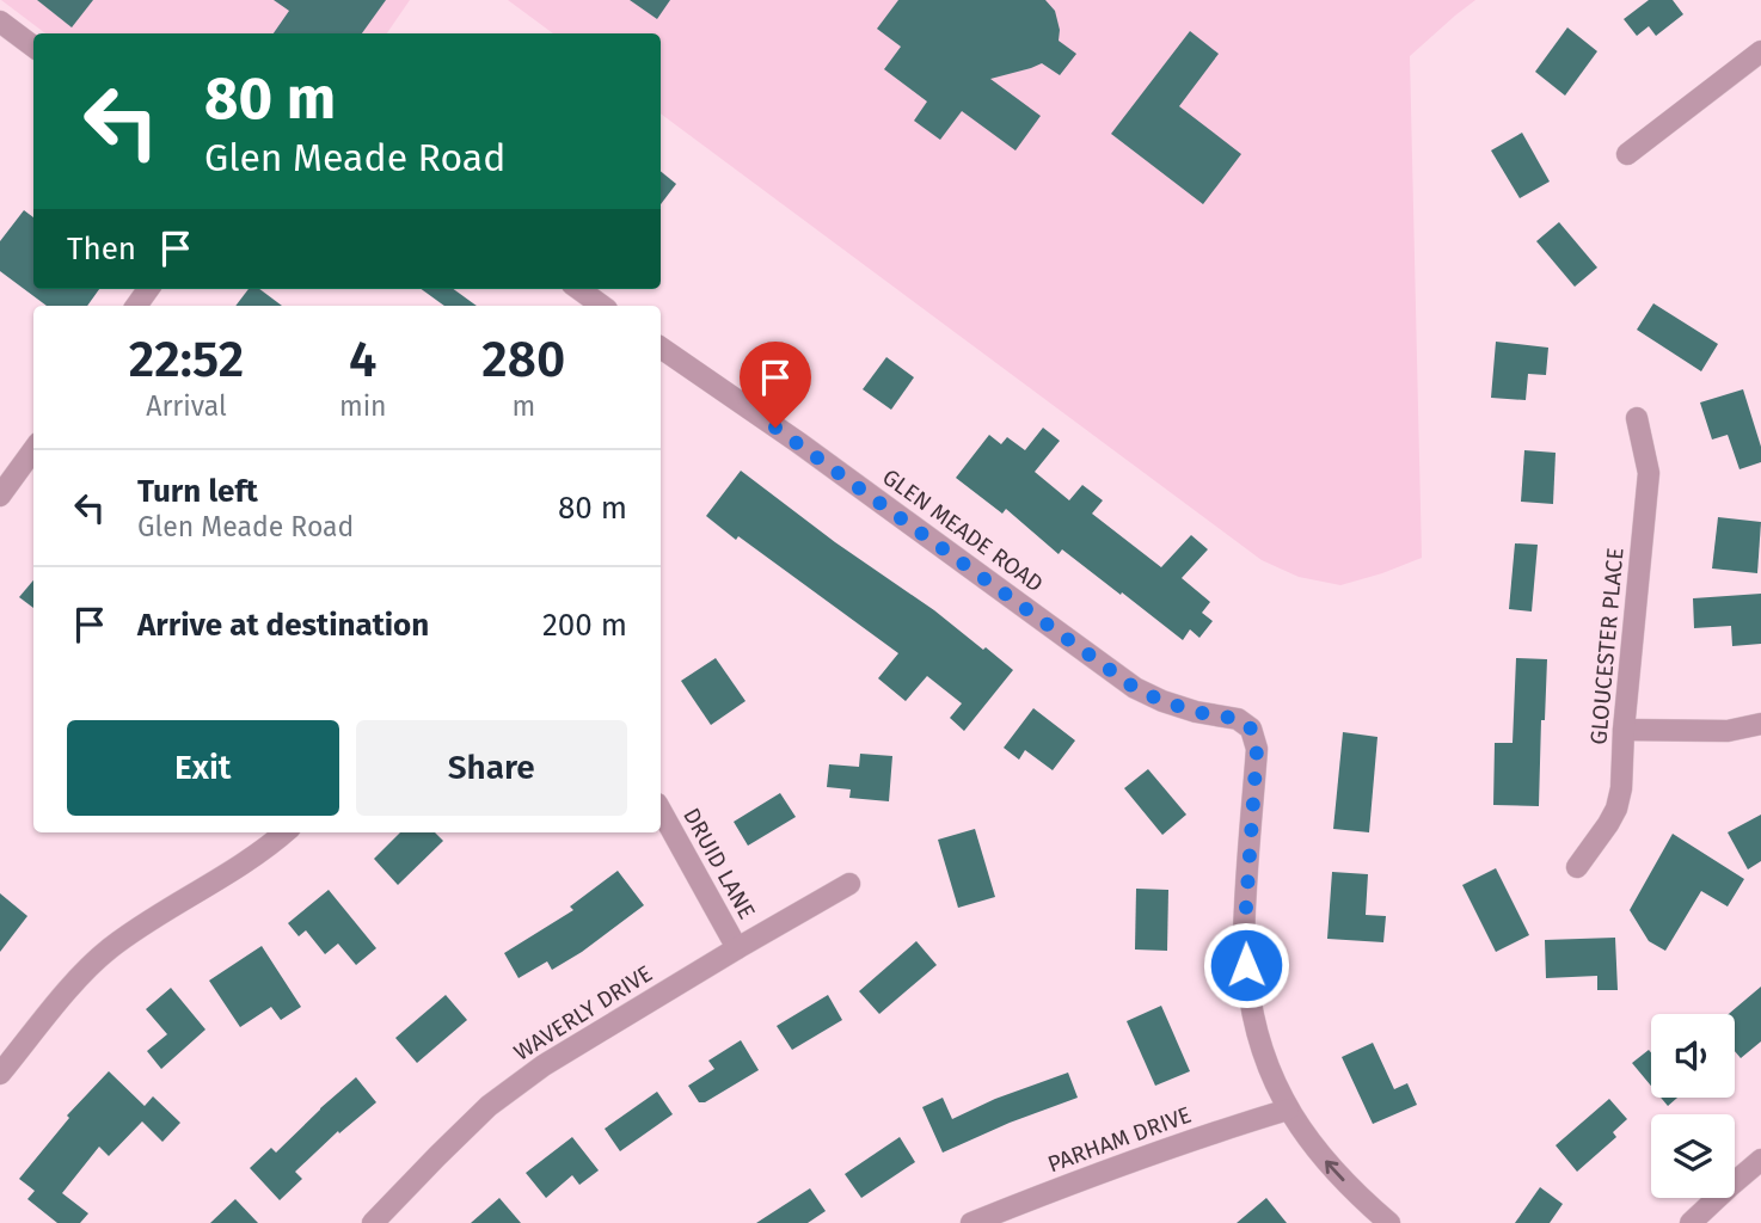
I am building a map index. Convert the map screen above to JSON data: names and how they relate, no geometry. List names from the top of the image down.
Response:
{
  "streets": {
    "street": [
      "GLEN MEADE ROAD",
      "GLOUCESTER PLACE",
      "DRUID LANE",
      "WAVERLY DRIVE",
      "PARHAM DRIVE"
    ]
  },
  "crossings": [
    ["GLEN MEADE ROAD", "PARHAM DRIVE"],
    ["DRUID LANE", "WAVERLY DRIVE"]
  ],
  "page": {
    "turn": ["80 m", "Glen Meade Road"],
    "then": "Then",
    "eta": [
      "22:52",
      "Arrival",
      "4",
      "min",
      "280",
      "m"
    ],
    "list": [
      {
        "name": "Turn left",
        "note": "Glen Meade Road",
        "value": "80 m"
      },
      {
        "name": "Arrive at destination",
        "value": "200 m"
      }
    ],
    "buttons": ["Exit", "Share"]
  }
}
